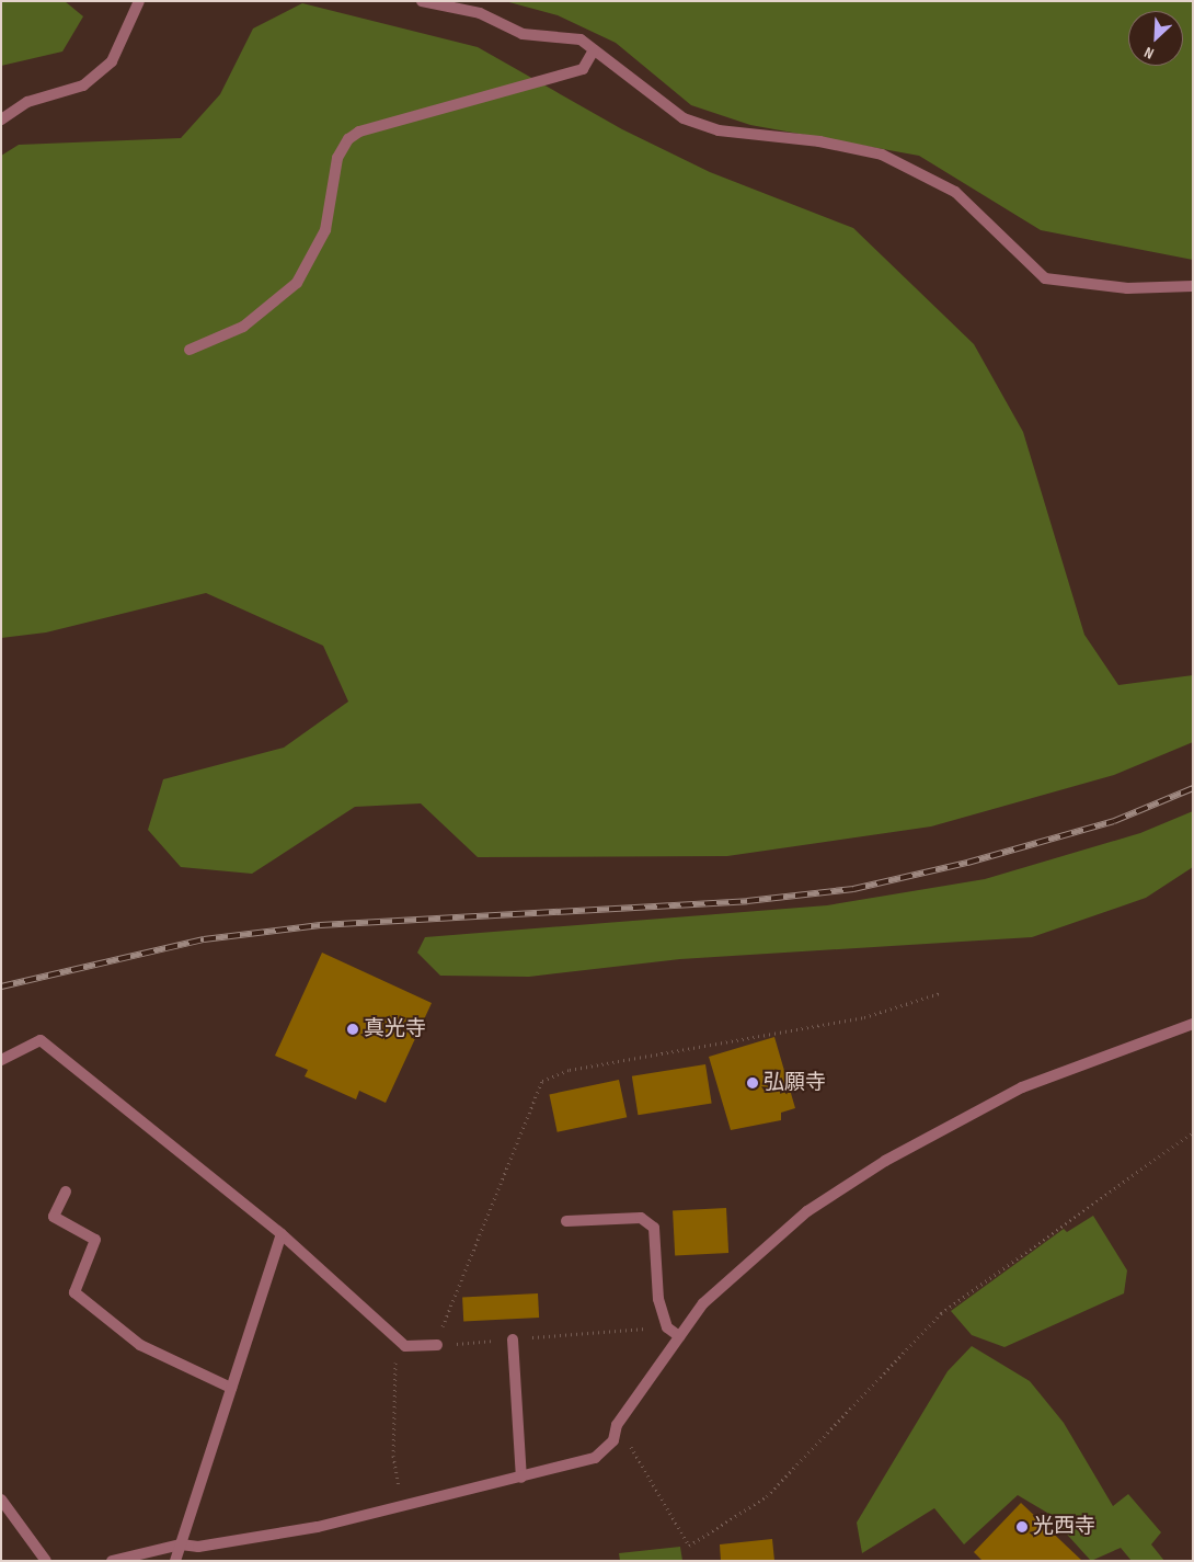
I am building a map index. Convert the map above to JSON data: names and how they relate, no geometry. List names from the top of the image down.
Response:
{
  "places": ["真光寺", "弘願寺", "光西寺"],
  "north": "bottom left"
}
